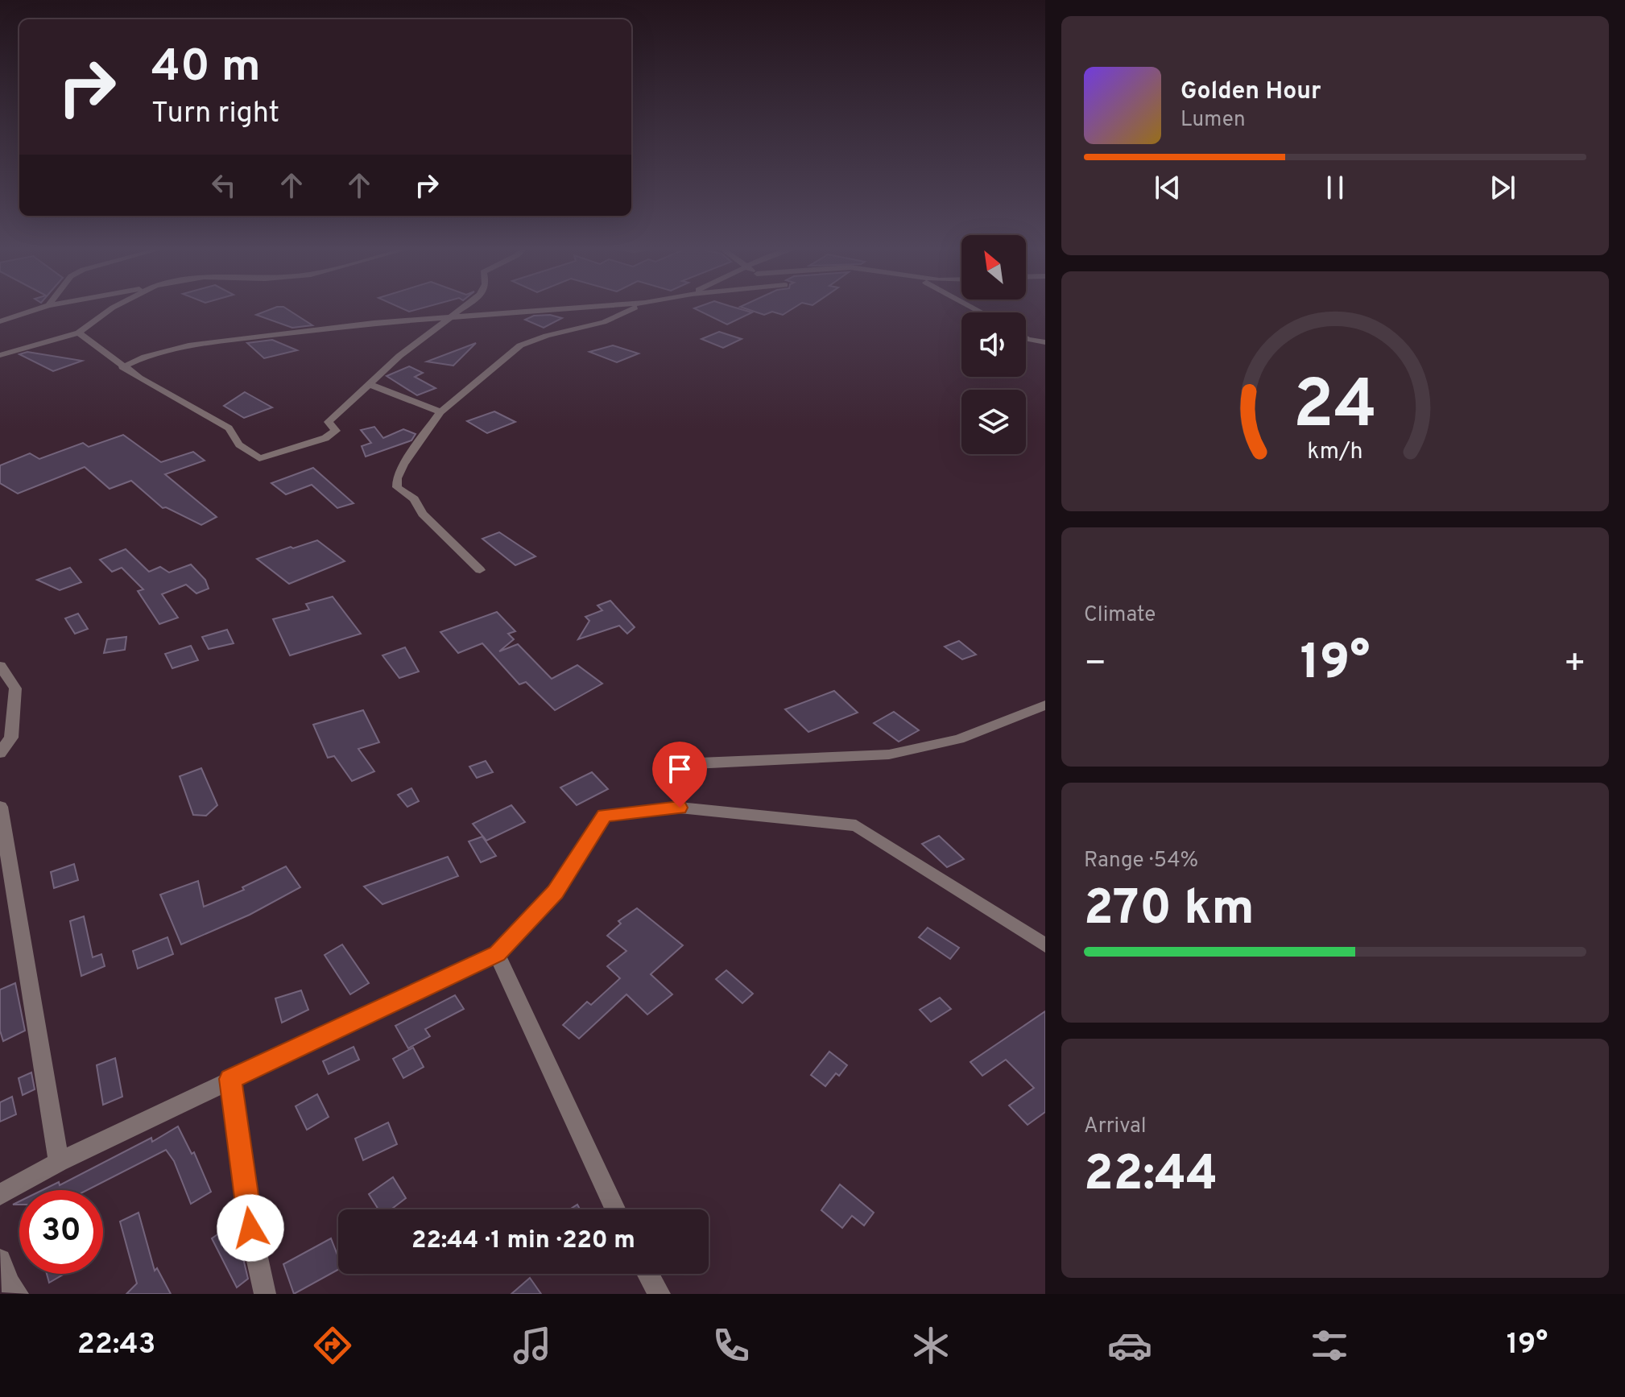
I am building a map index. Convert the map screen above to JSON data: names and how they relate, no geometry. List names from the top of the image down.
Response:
{
  "north": "top left",
  "page": {
    "turn": ["40 m", "Turn right"],
    "song": ["Golden Hour", "Lumen"],
    "tile": [
      "Climate",
      ["Range · 54%", "270 km"],
      ["Arrival", "22:44"]
    ],
    "heat": ["−", "19°", "+"],
    "limit": "30",
    "trip": "22:44 · 1 min · 220 m",
    "tabs": ["22:43", "19°"],
    "gauge": ["24", "km/h"]
  }
}
